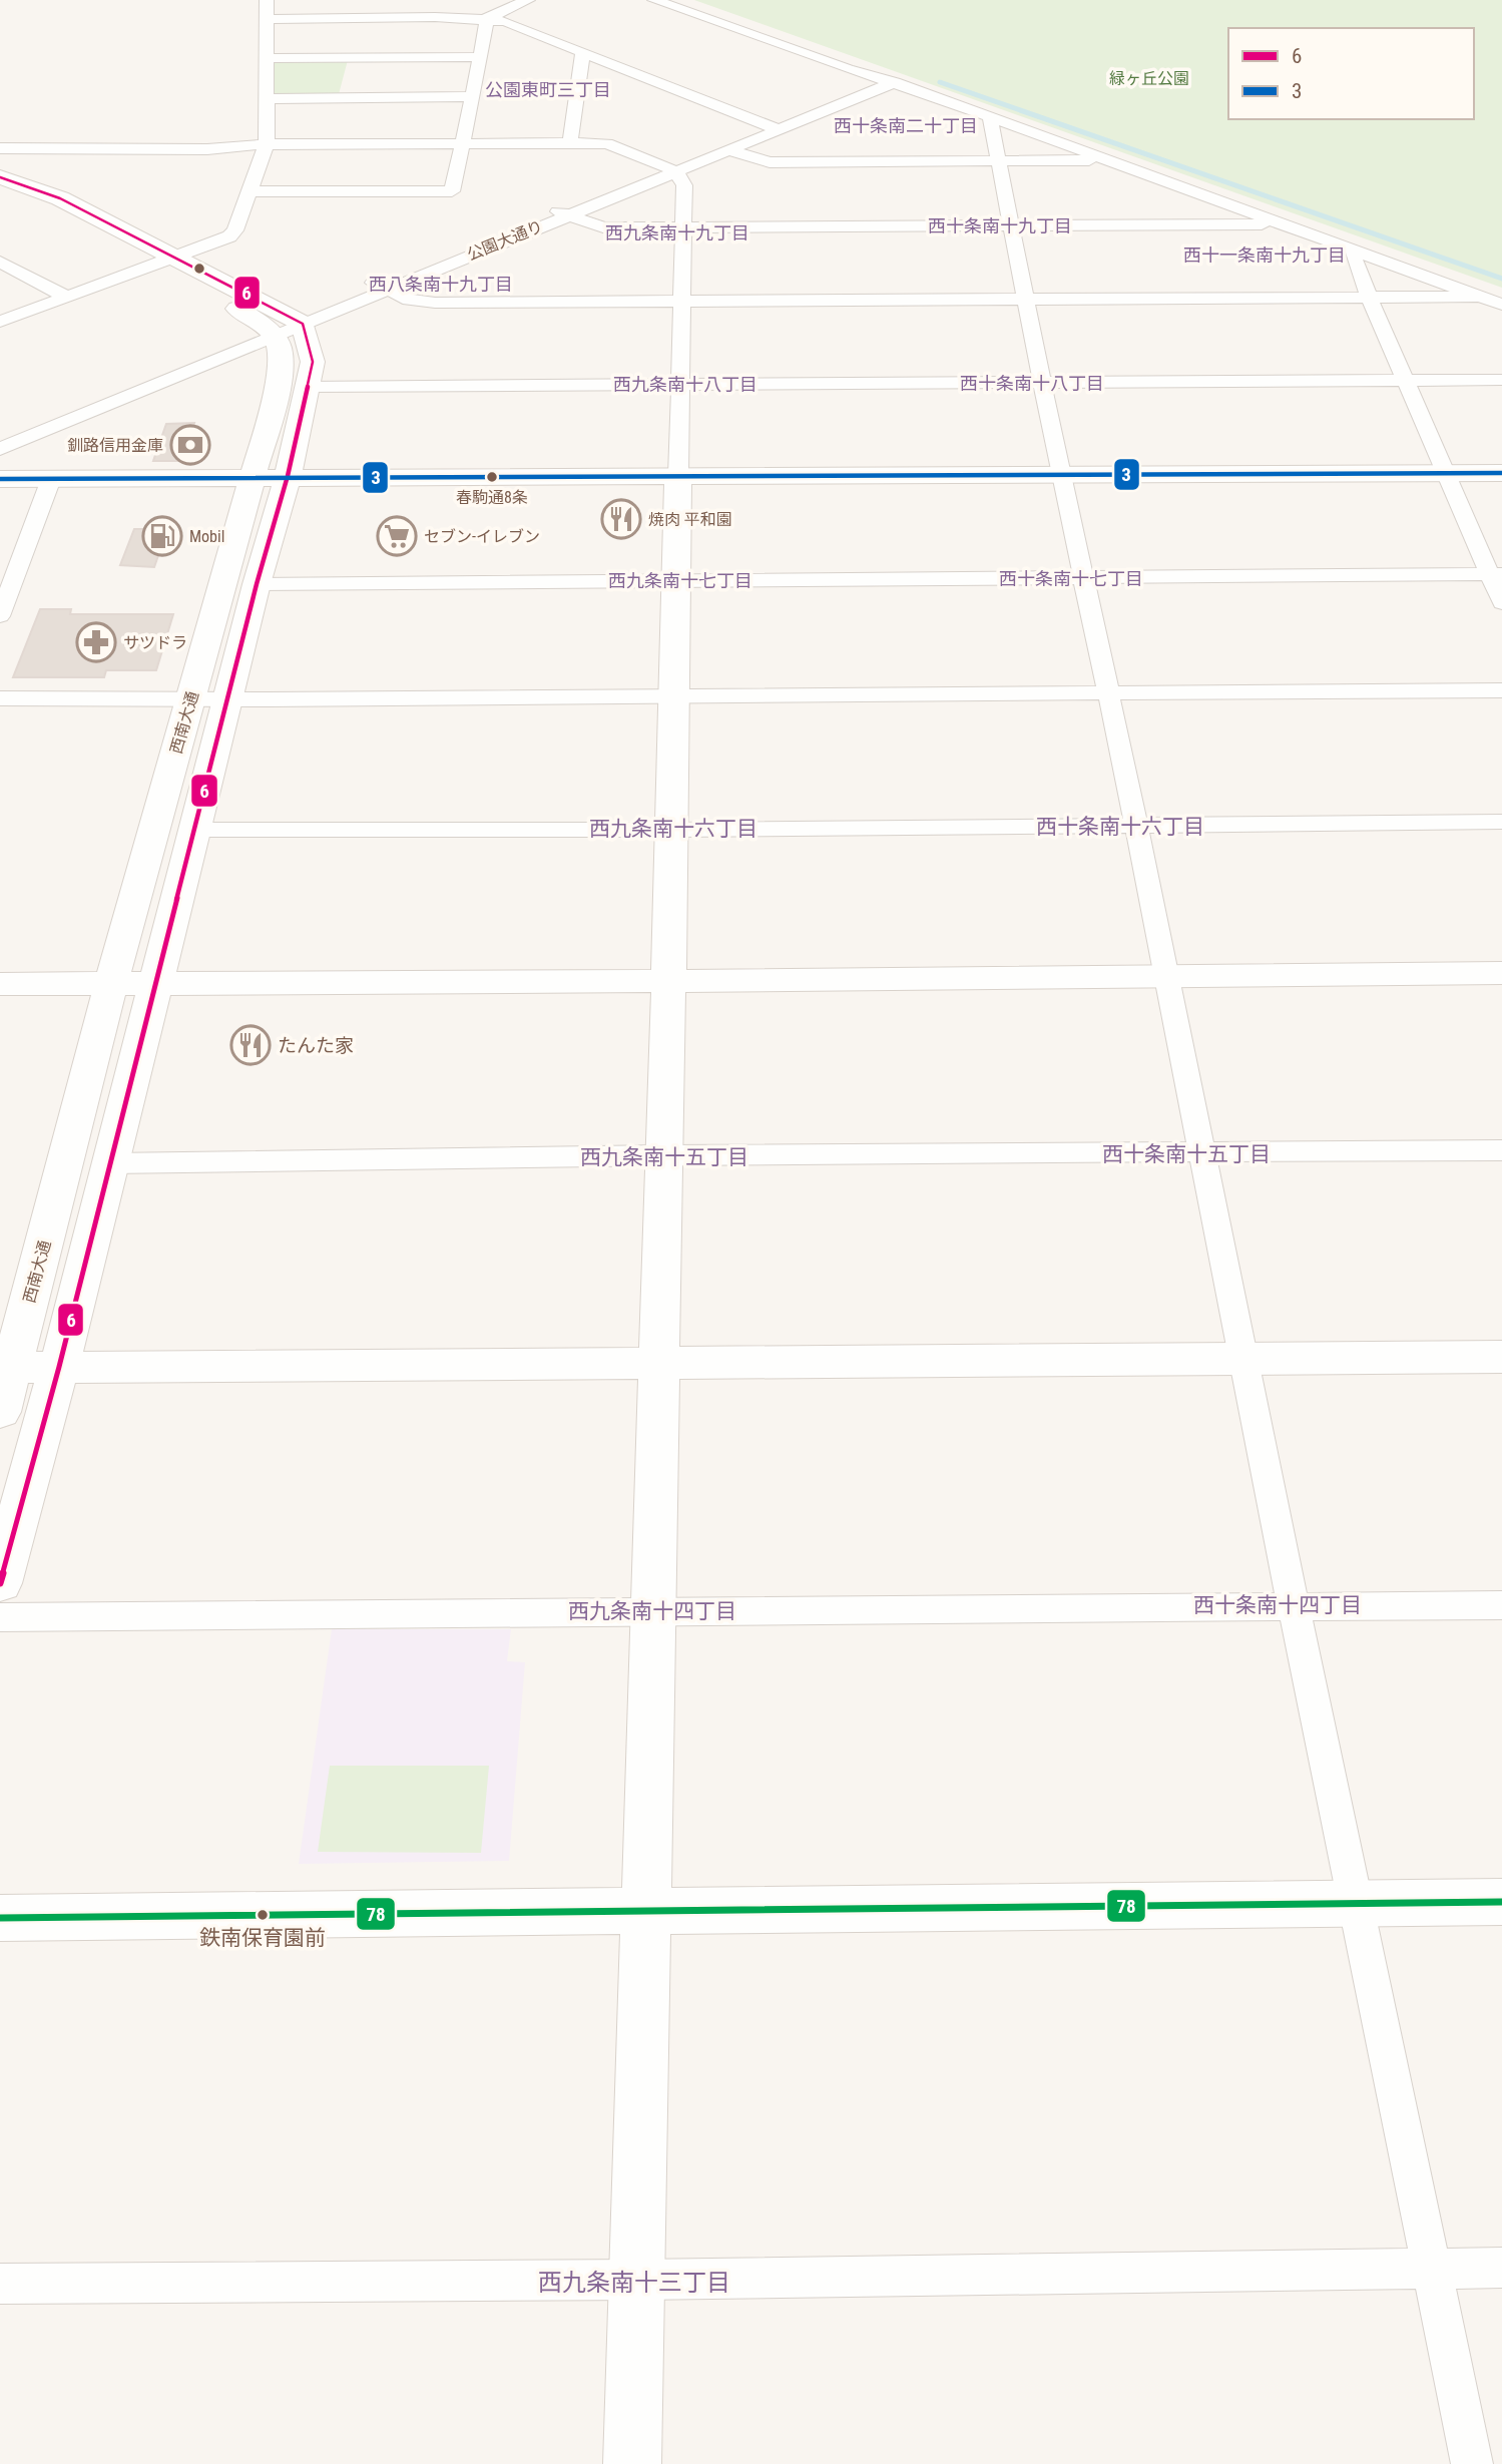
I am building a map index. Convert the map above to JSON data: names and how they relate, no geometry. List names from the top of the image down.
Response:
{
  "streets": {
    "street": ["公園大通り", "西南大通"]
  },
  "crossings": [
    ["公園大通り", "西南大通"]
  ],
  "districts": [
    "公園東町三丁目",
    "西十条南二十丁目",
    "西十条南十九丁目",
    "西九条南十九丁目",
    "西十一条南十九丁目",
    "西八条南十九丁目",
    "西十条南十八丁目",
    "西九条南十八丁目",
    "西十条南十七丁目",
    "西九条南十七丁目",
    "西十条南十六丁目",
    "西九条南十六丁目",
    "西十条南十五丁目",
    "西九条南十五丁目",
    "西十条南十四丁目",
    "西九条南十四丁目",
    "西九条南十三丁目"
  ],
  "parks": ["緑ヶ丘公園"],
  "places": {
    "bank": ["釧路信用金庫"],
    "other": ["春駒通8条", "鉄南保育園前"],
    "restaurant": ["焼肉 平和園", "たんた家"],
    "fuel station": ["Mobil"],
    "supermarket": ["セブン-イレブン"],
    "pharmacy": ["サツドラ"]
  },
  "lines": ["transit line 6", "transit line 3", "transit line 78"],
  "legend": ["6", "3"]
}
